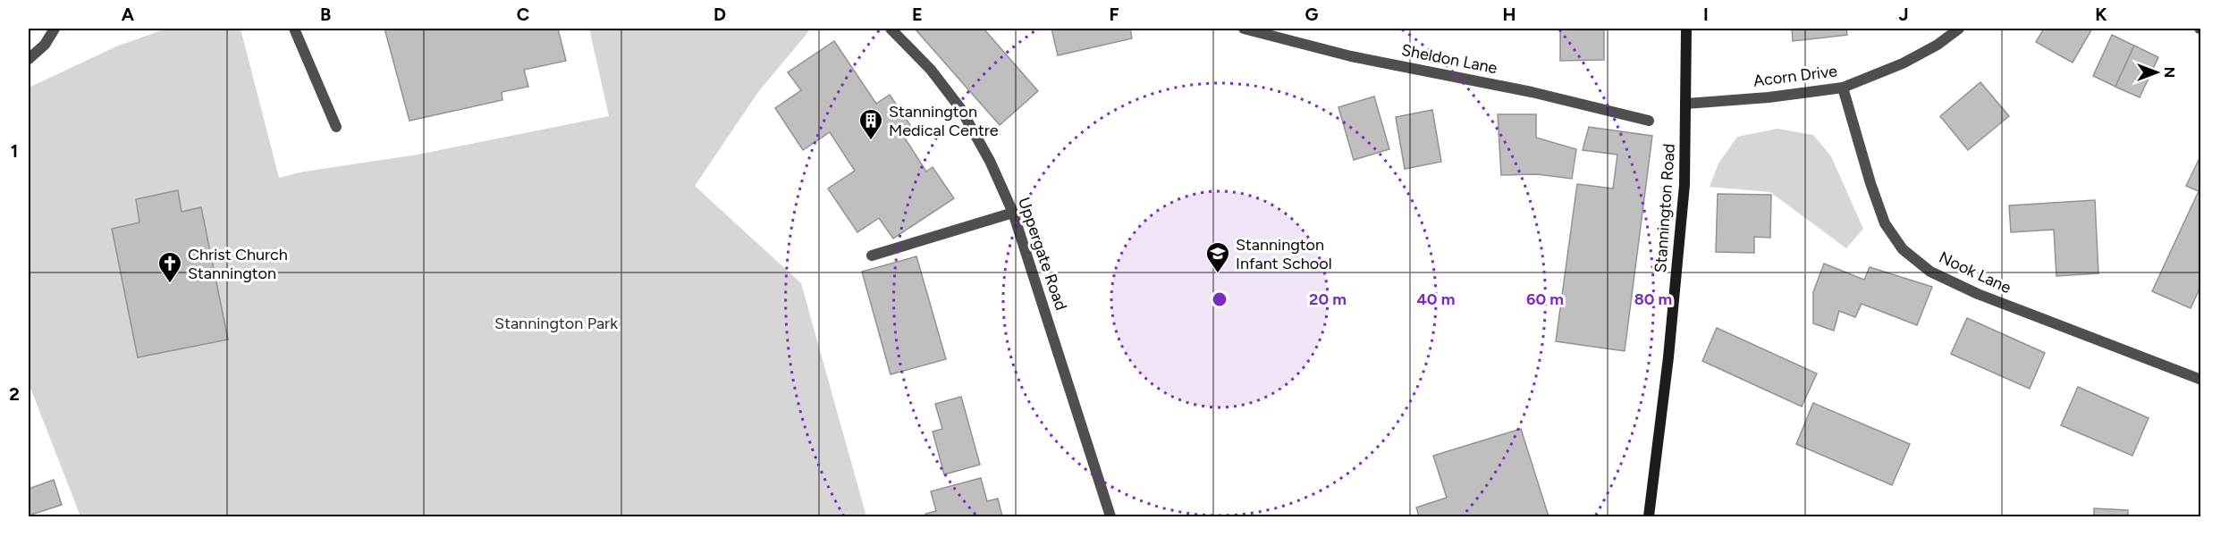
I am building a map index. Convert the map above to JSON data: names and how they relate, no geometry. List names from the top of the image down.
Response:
{
  "streets": {
    "main road": ["Stannington Road"],
    "street": [
      "Sheldon Lane",
      "Acorn Drive",
      "Uppergate Road",
      "Nook Lane"
    ]
  },
  "crossings": [
    ["Acorn Drive", "Stannington Road"],
    ["Acorn Drive", "Nook Lane"]
  ],
  "parks": ["Stannington Park"],
  "places": {
    "building": ["Stannington Medical Centre"],
    "school or university": ["Stannington Infant School"],
    "church": ["Christ Church Stannington"]
  },
  "north": "right",
  "grid": {
    "columns": [
      "A",
      "B",
      "C",
      "D",
      "E",
      "F",
      "G",
      "H",
      "I",
      "J",
      "K"
    ],
    "rows": ["1", "2"]
  },
  "rings": [
    "20 m",
    "40 m",
    "60 m",
    "80 m"
  ]
}
